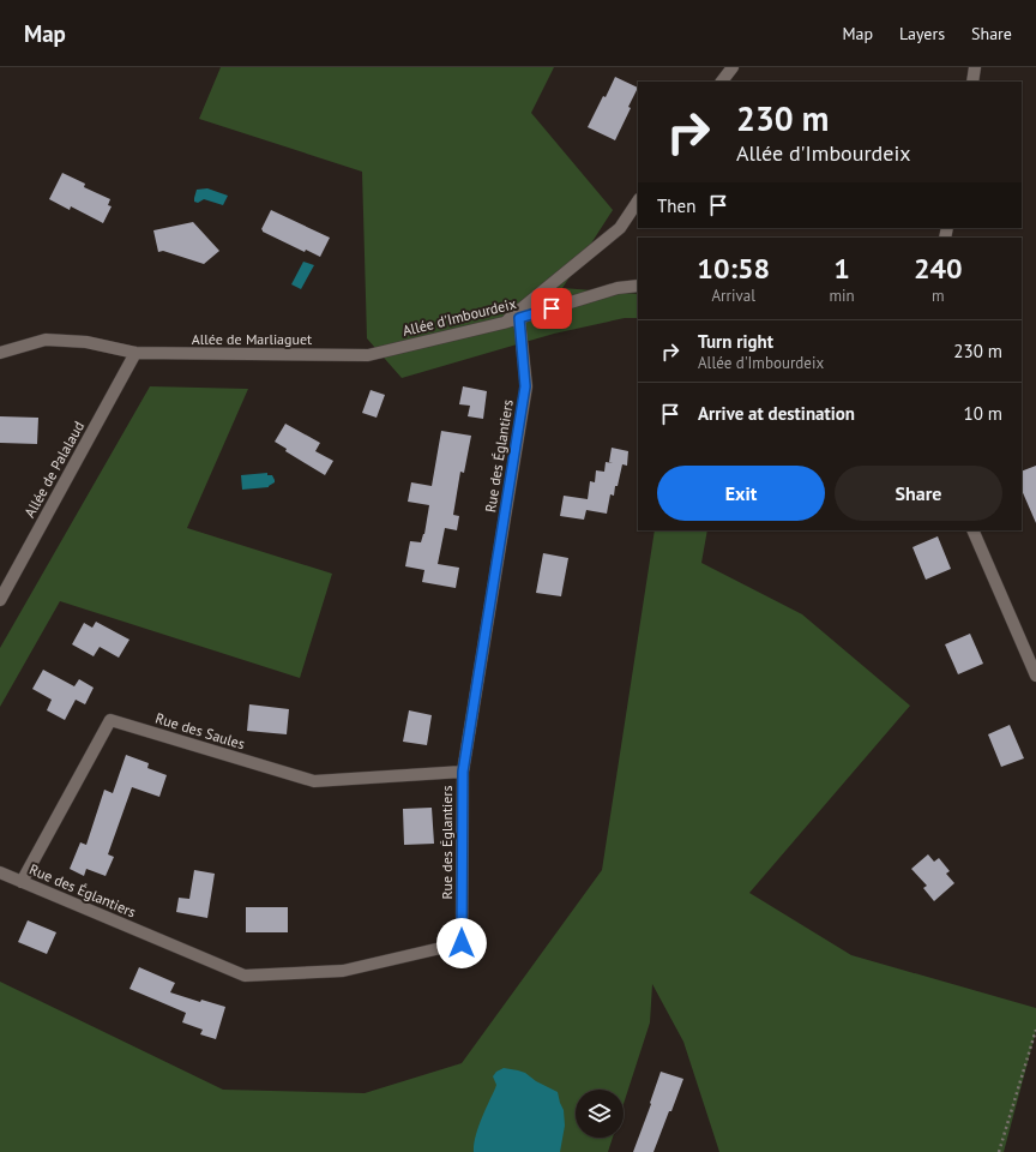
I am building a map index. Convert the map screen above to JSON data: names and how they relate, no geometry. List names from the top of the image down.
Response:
{
  "streets": {
    "street": [
      "Allée d'Imbourdeix",
      "Allée de Marliaguet",
      "Rue des Églantiers",
      "Allée de Palalaud",
      "Rue des Saules"
    ]
  },
  "crossings": [
    ["Allée d'Imbourdeix", "Allée de Marliaguet"],
    ["Allée d'Imbourdeix", "Rue des Églantiers"],
    ["Allée de Marliaguet", "Allée de Palalaud"],
    ["Rue des Églantiers", "Rue des Saules"]
  ],
  "page": {
    "header": "Map",
    "nav": ["Map", "Layers", "Share"],
    "turn": ["230 m", "Allée d'Imbourdeix"],
    "then": "Then",
    "eta": [
      "10:58",
      "Arrival",
      "1",
      "min",
      "240",
      "m"
    ],
    "list": [
      {
        "name": "Turn right",
        "note": "Allée d'Imbourdeix",
        "value": "230 m"
      },
      {
        "name": "Arrive at destination",
        "value": "10 m"
      }
    ],
    "buttons": ["Exit", "Share"]
  }
}
